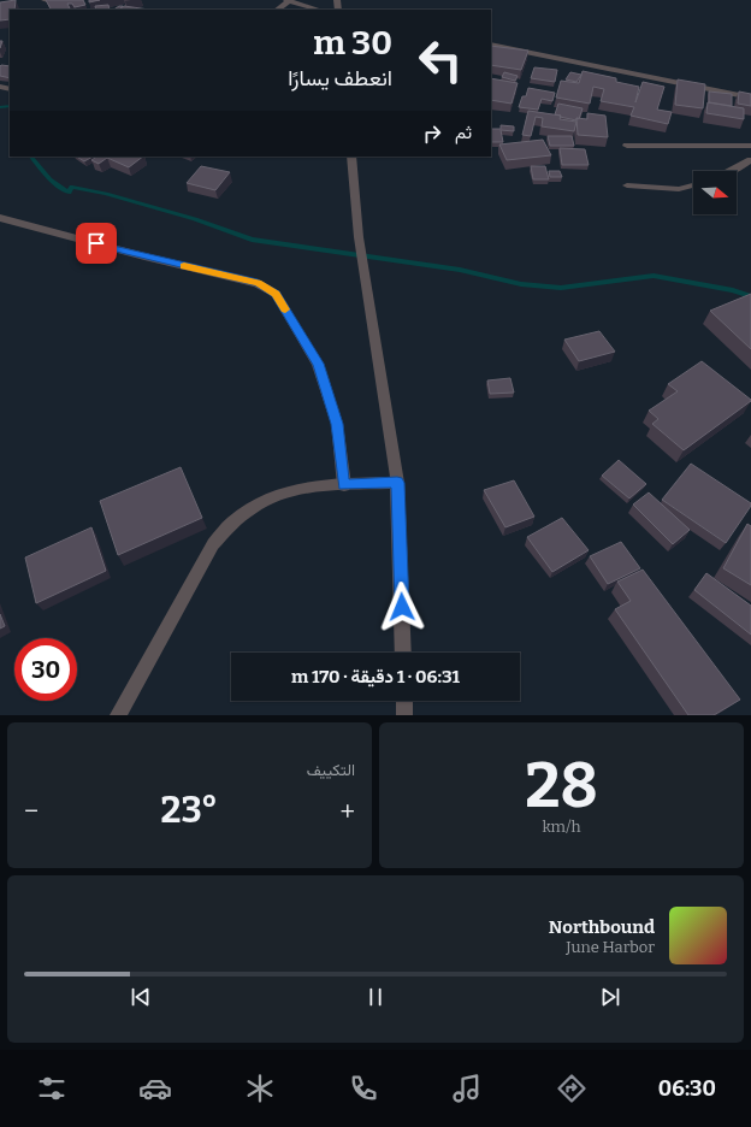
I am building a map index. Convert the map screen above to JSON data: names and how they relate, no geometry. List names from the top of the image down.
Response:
{
  "north": "right",
  "page": {
    "turn": ["30 m", "انعطف يسارًا"],
    "then": "ثم",
    "limit": "30",
    "trip": "06:31 · 1 دقيقة · 170 m",
    "tile": [
      ["28", "km/h"],
      "التكييف"
    ],
    "heat": ["−", "23°", "+"],
    "song": ["Northbound", "June Harbor"],
    "tabs": "06:30"
  }
}
